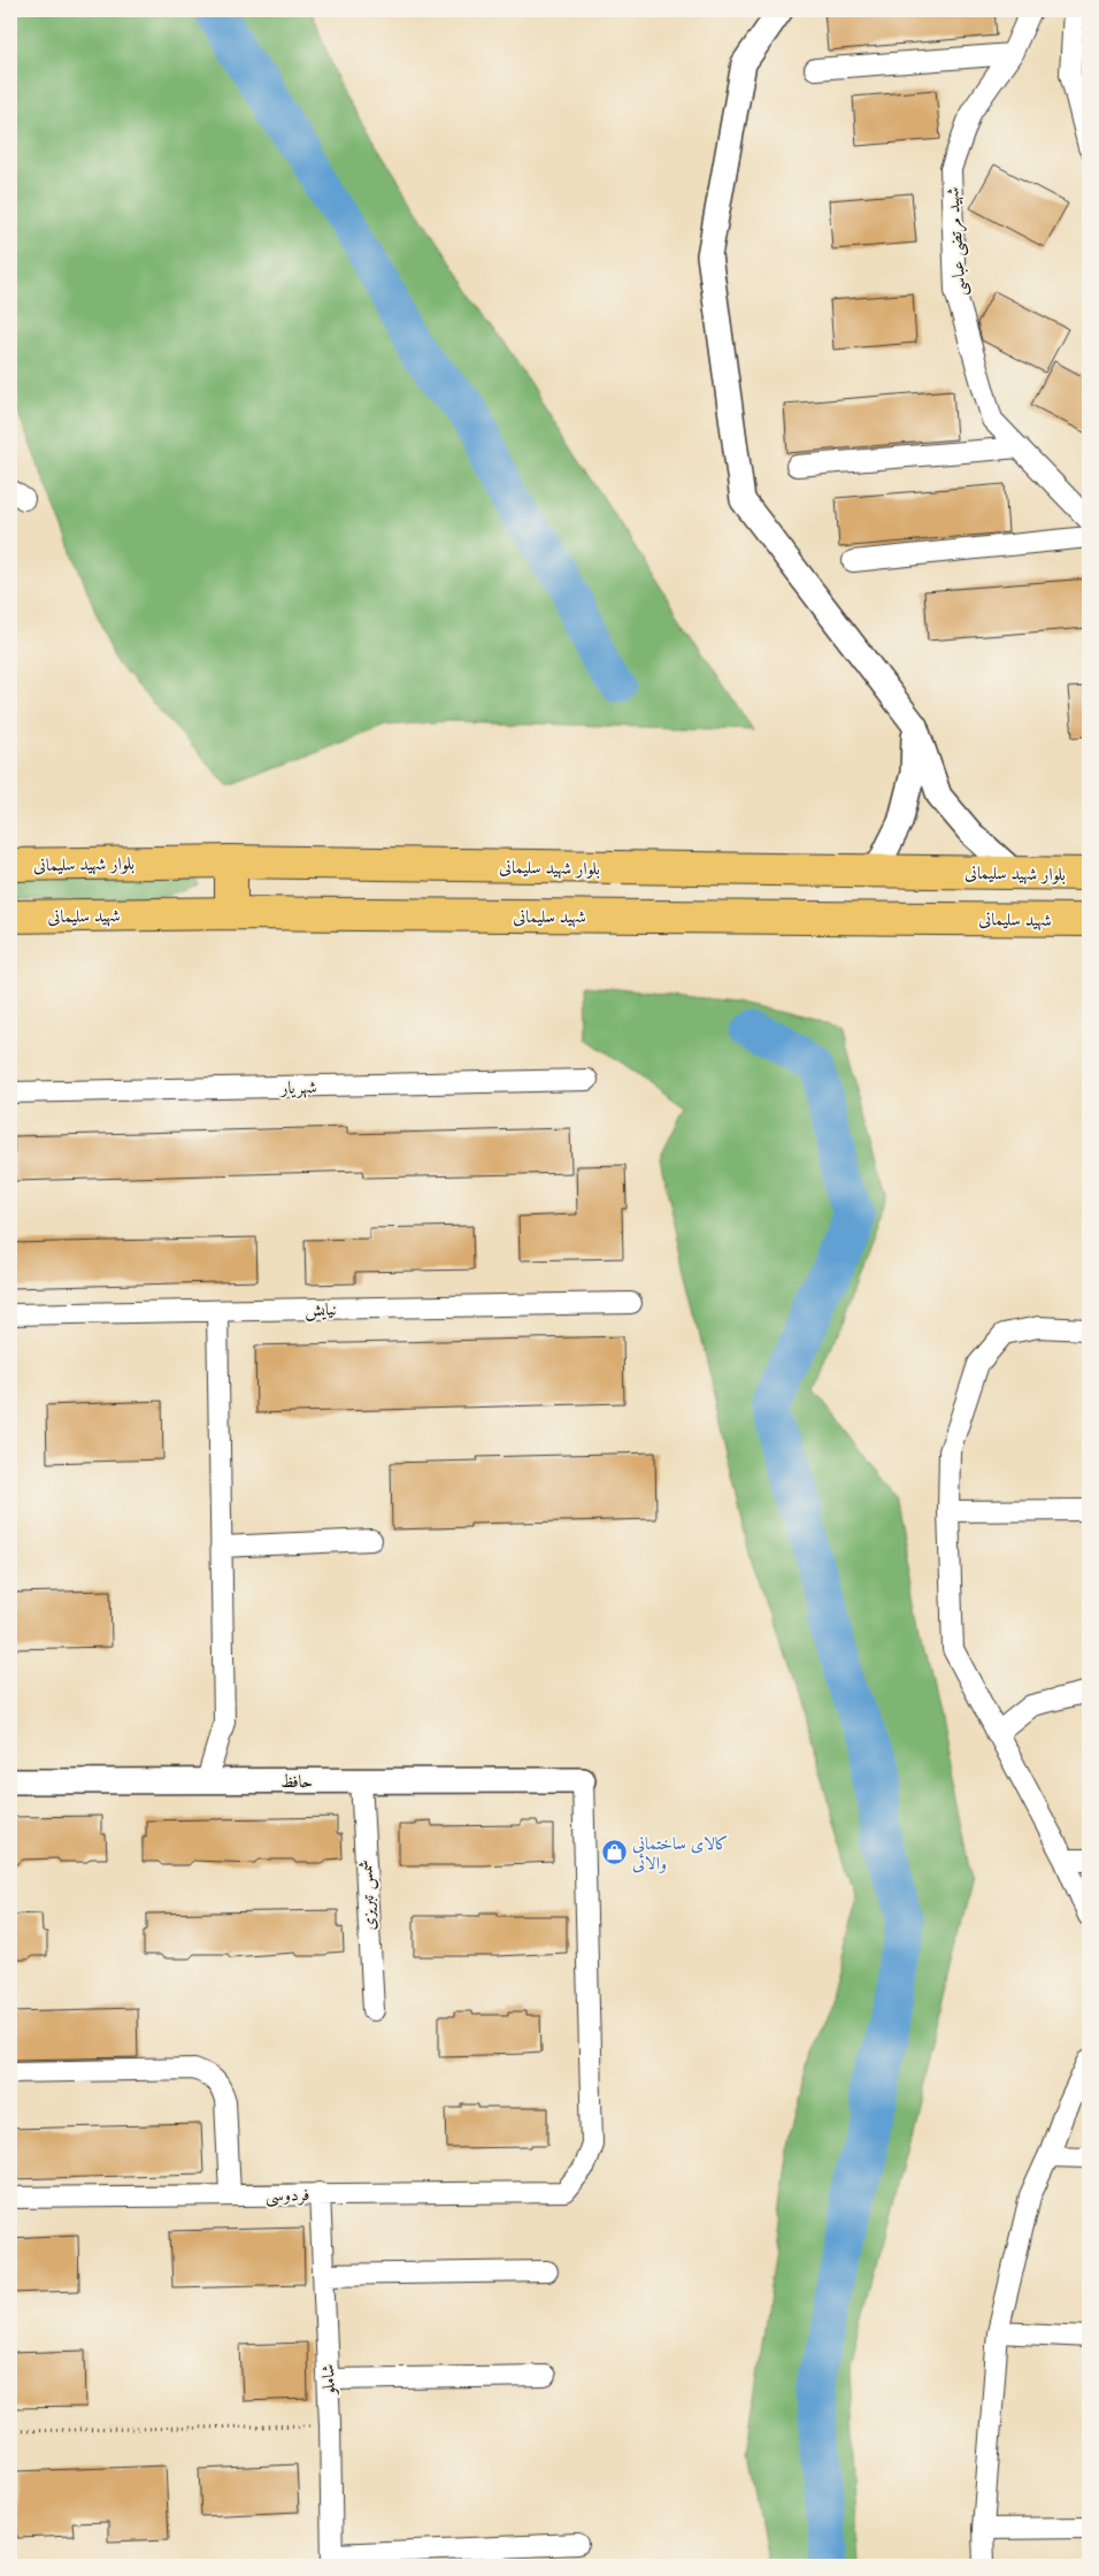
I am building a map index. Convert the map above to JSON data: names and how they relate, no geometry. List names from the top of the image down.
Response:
{
  "streets": {
    "main road": ["بلوار شهید سلیمانی", "شهید سلیمانی"],
    "street": [
      "شهید مرتضی عباسی",
      "شهریار",
      "نیایش",
      "حافظ",
      "شمس تبریزی",
      "فردوسی",
      "شاملو"
    ]
  },
  "crossings": [
    ["حافظ", "شمس تبریزی"],
    ["حافظ", "فردوسی"],
    ["فردوسی", "شاملو"]
  ],
  "places": {
    "shop": ["کالای ساختمانی والائی"]
  }
}
